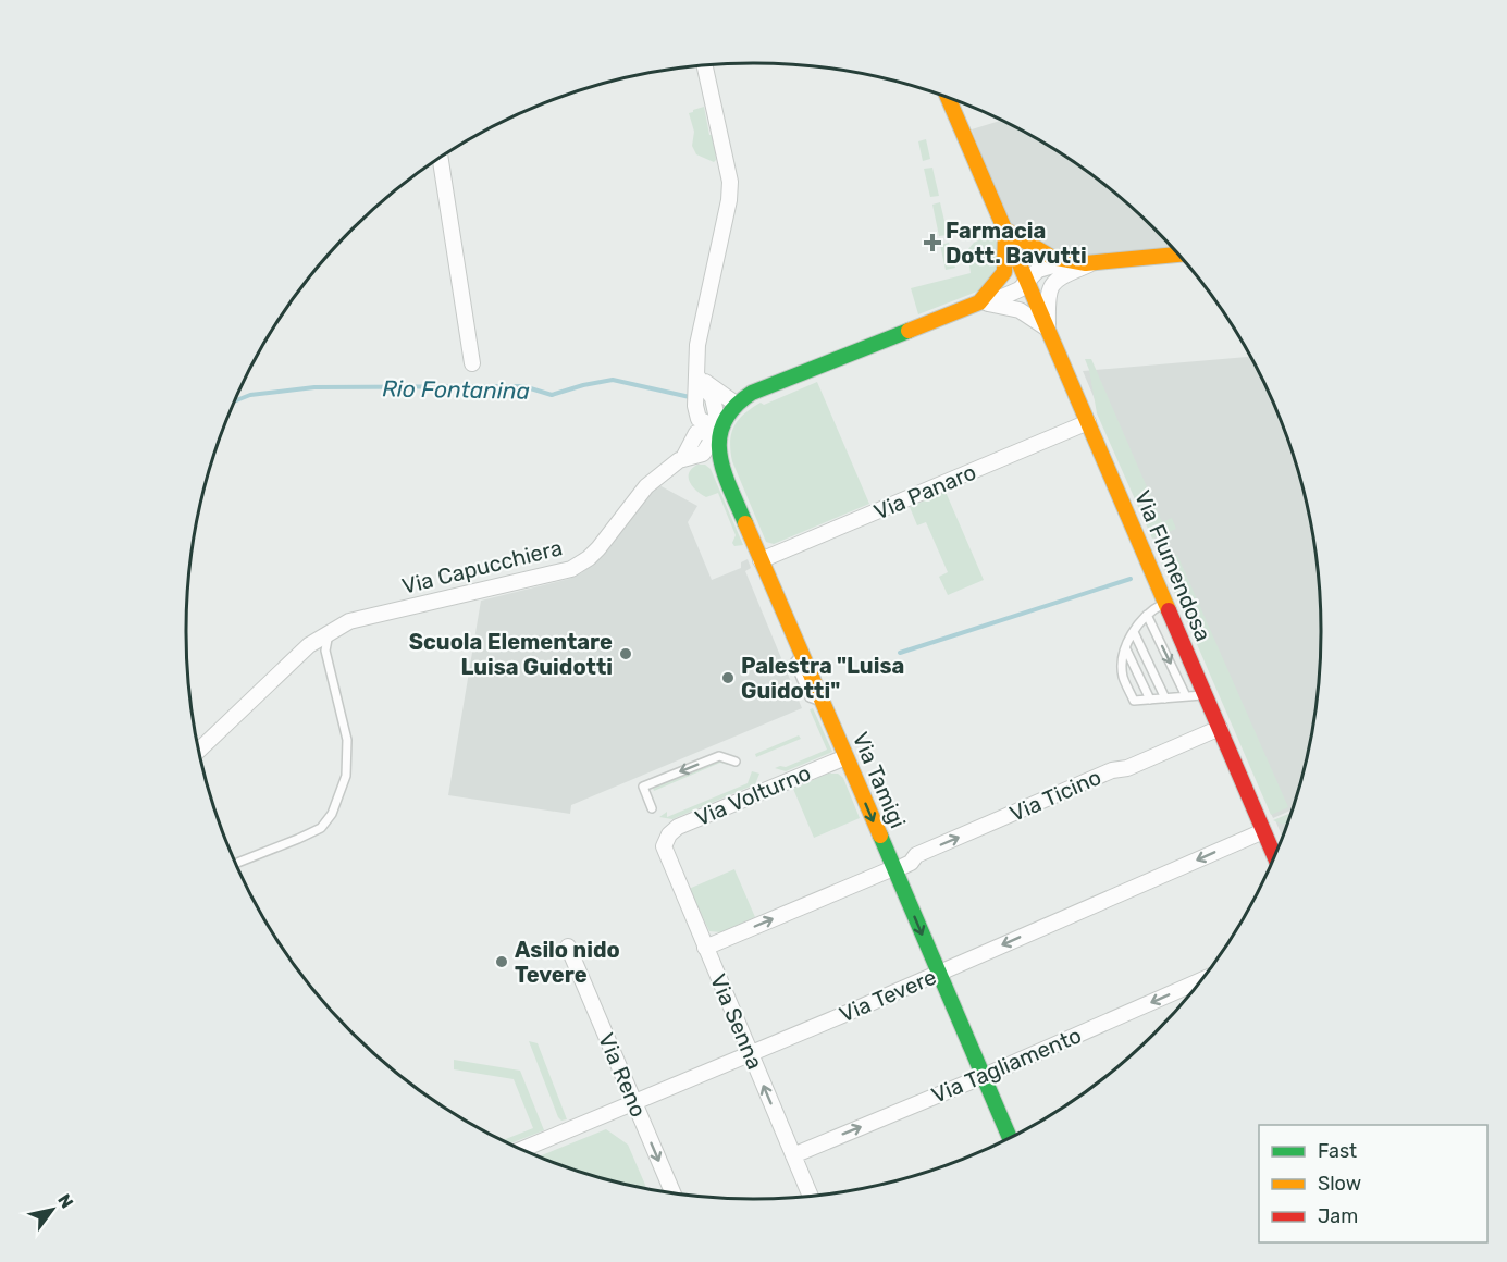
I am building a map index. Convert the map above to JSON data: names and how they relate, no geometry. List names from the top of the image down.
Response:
{
  "streets": {
    "street": [
      "Via Panaro",
      "Via Flumendosa",
      "Via Capucchiera",
      "Via Tamigi",
      "Via Volturno",
      "Via Ticino",
      "Via Tevere",
      "Via Senna",
      "Via Tagliamento",
      "Via Reno"
    ]
  },
  "crossings": [
    ["Via Panaro", "Via Flumendosa"],
    ["Via Panaro", "Via Tamigi"],
    ["Via Flumendosa", "Via Ticino"],
    ["Via Flumendosa", "Via Tevere"],
    ["Via Capucchiera", "Via Tamigi"],
    ["Via Tamigi", "Via Volturno"],
    ["Via Tamigi", "Via Ticino"],
    ["Via Tamigi", "Via Tevere"],
    ["Via Tamigi", "Via Tagliamento"],
    ["Via Volturno", "Via Senna"],
    ["Via Ticino", "Via Senna"],
    ["Via Tevere", "Via Senna"],
    ["Via Tevere", "Via Reno"],
    ["Via Senna", "Via Tagliamento"]
  ],
  "one_way": ["Via Ticino", "Via Tevere", "Via Reno"],
  "water": ["Rio Fontanina"],
  "places": {
    "health": ["Farmacia Dott. Bavutti"],
    "other": ["Scuola Elementare Luisa Guidotti", "Palestra \"Luisa Guidotti\"", "Asilo nido Tevere"]
  },
  "legend": ["Fast", "Slow", "Jam"],
  "north": "top right"
}
